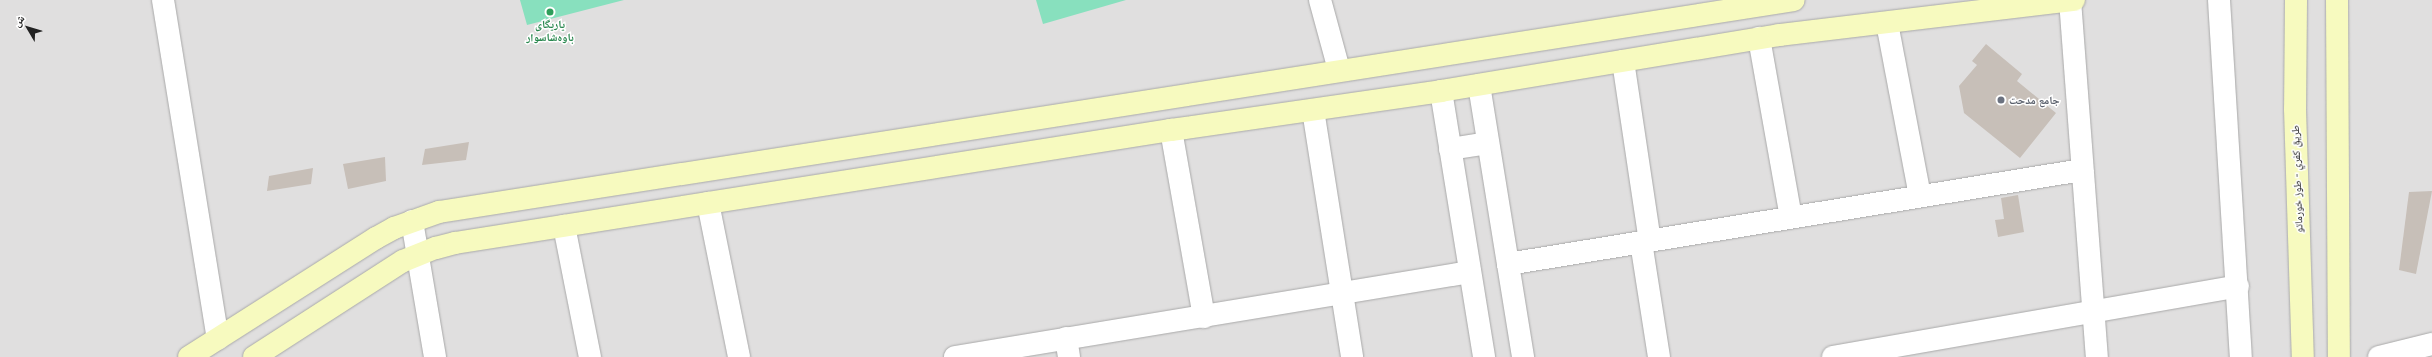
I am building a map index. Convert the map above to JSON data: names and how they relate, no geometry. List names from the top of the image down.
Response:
{
  "streets": {
    "street": ["طريق كفري - طوز خورماتو"]
  },
  "places": ["یاریگای باوەشاسوار", "جامع مدحت"],
  "north": "top left"
}
